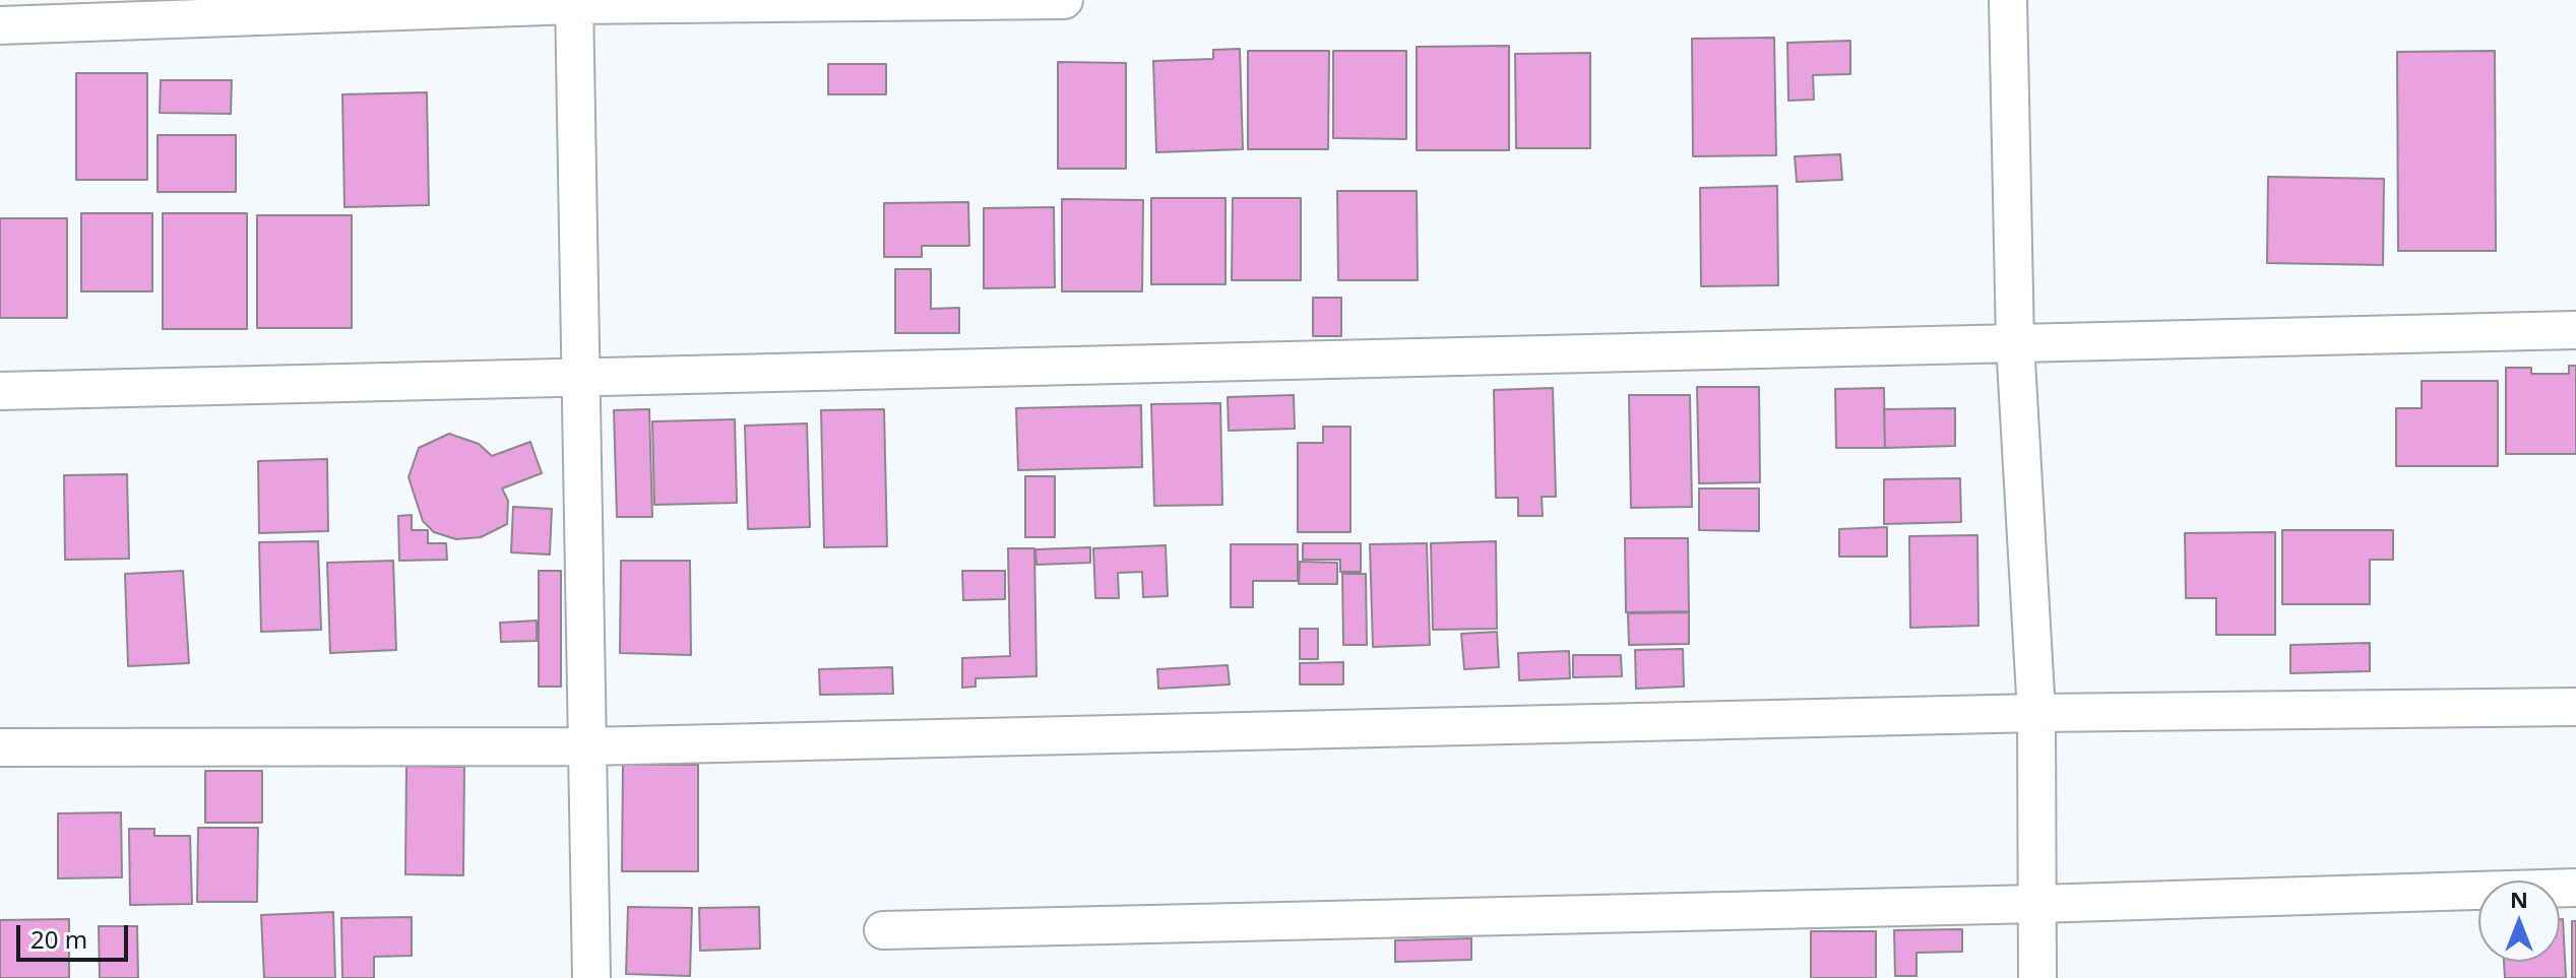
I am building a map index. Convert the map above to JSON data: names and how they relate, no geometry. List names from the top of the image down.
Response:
{
  "scale_bar": "20 m",
  "north": "top"
}
